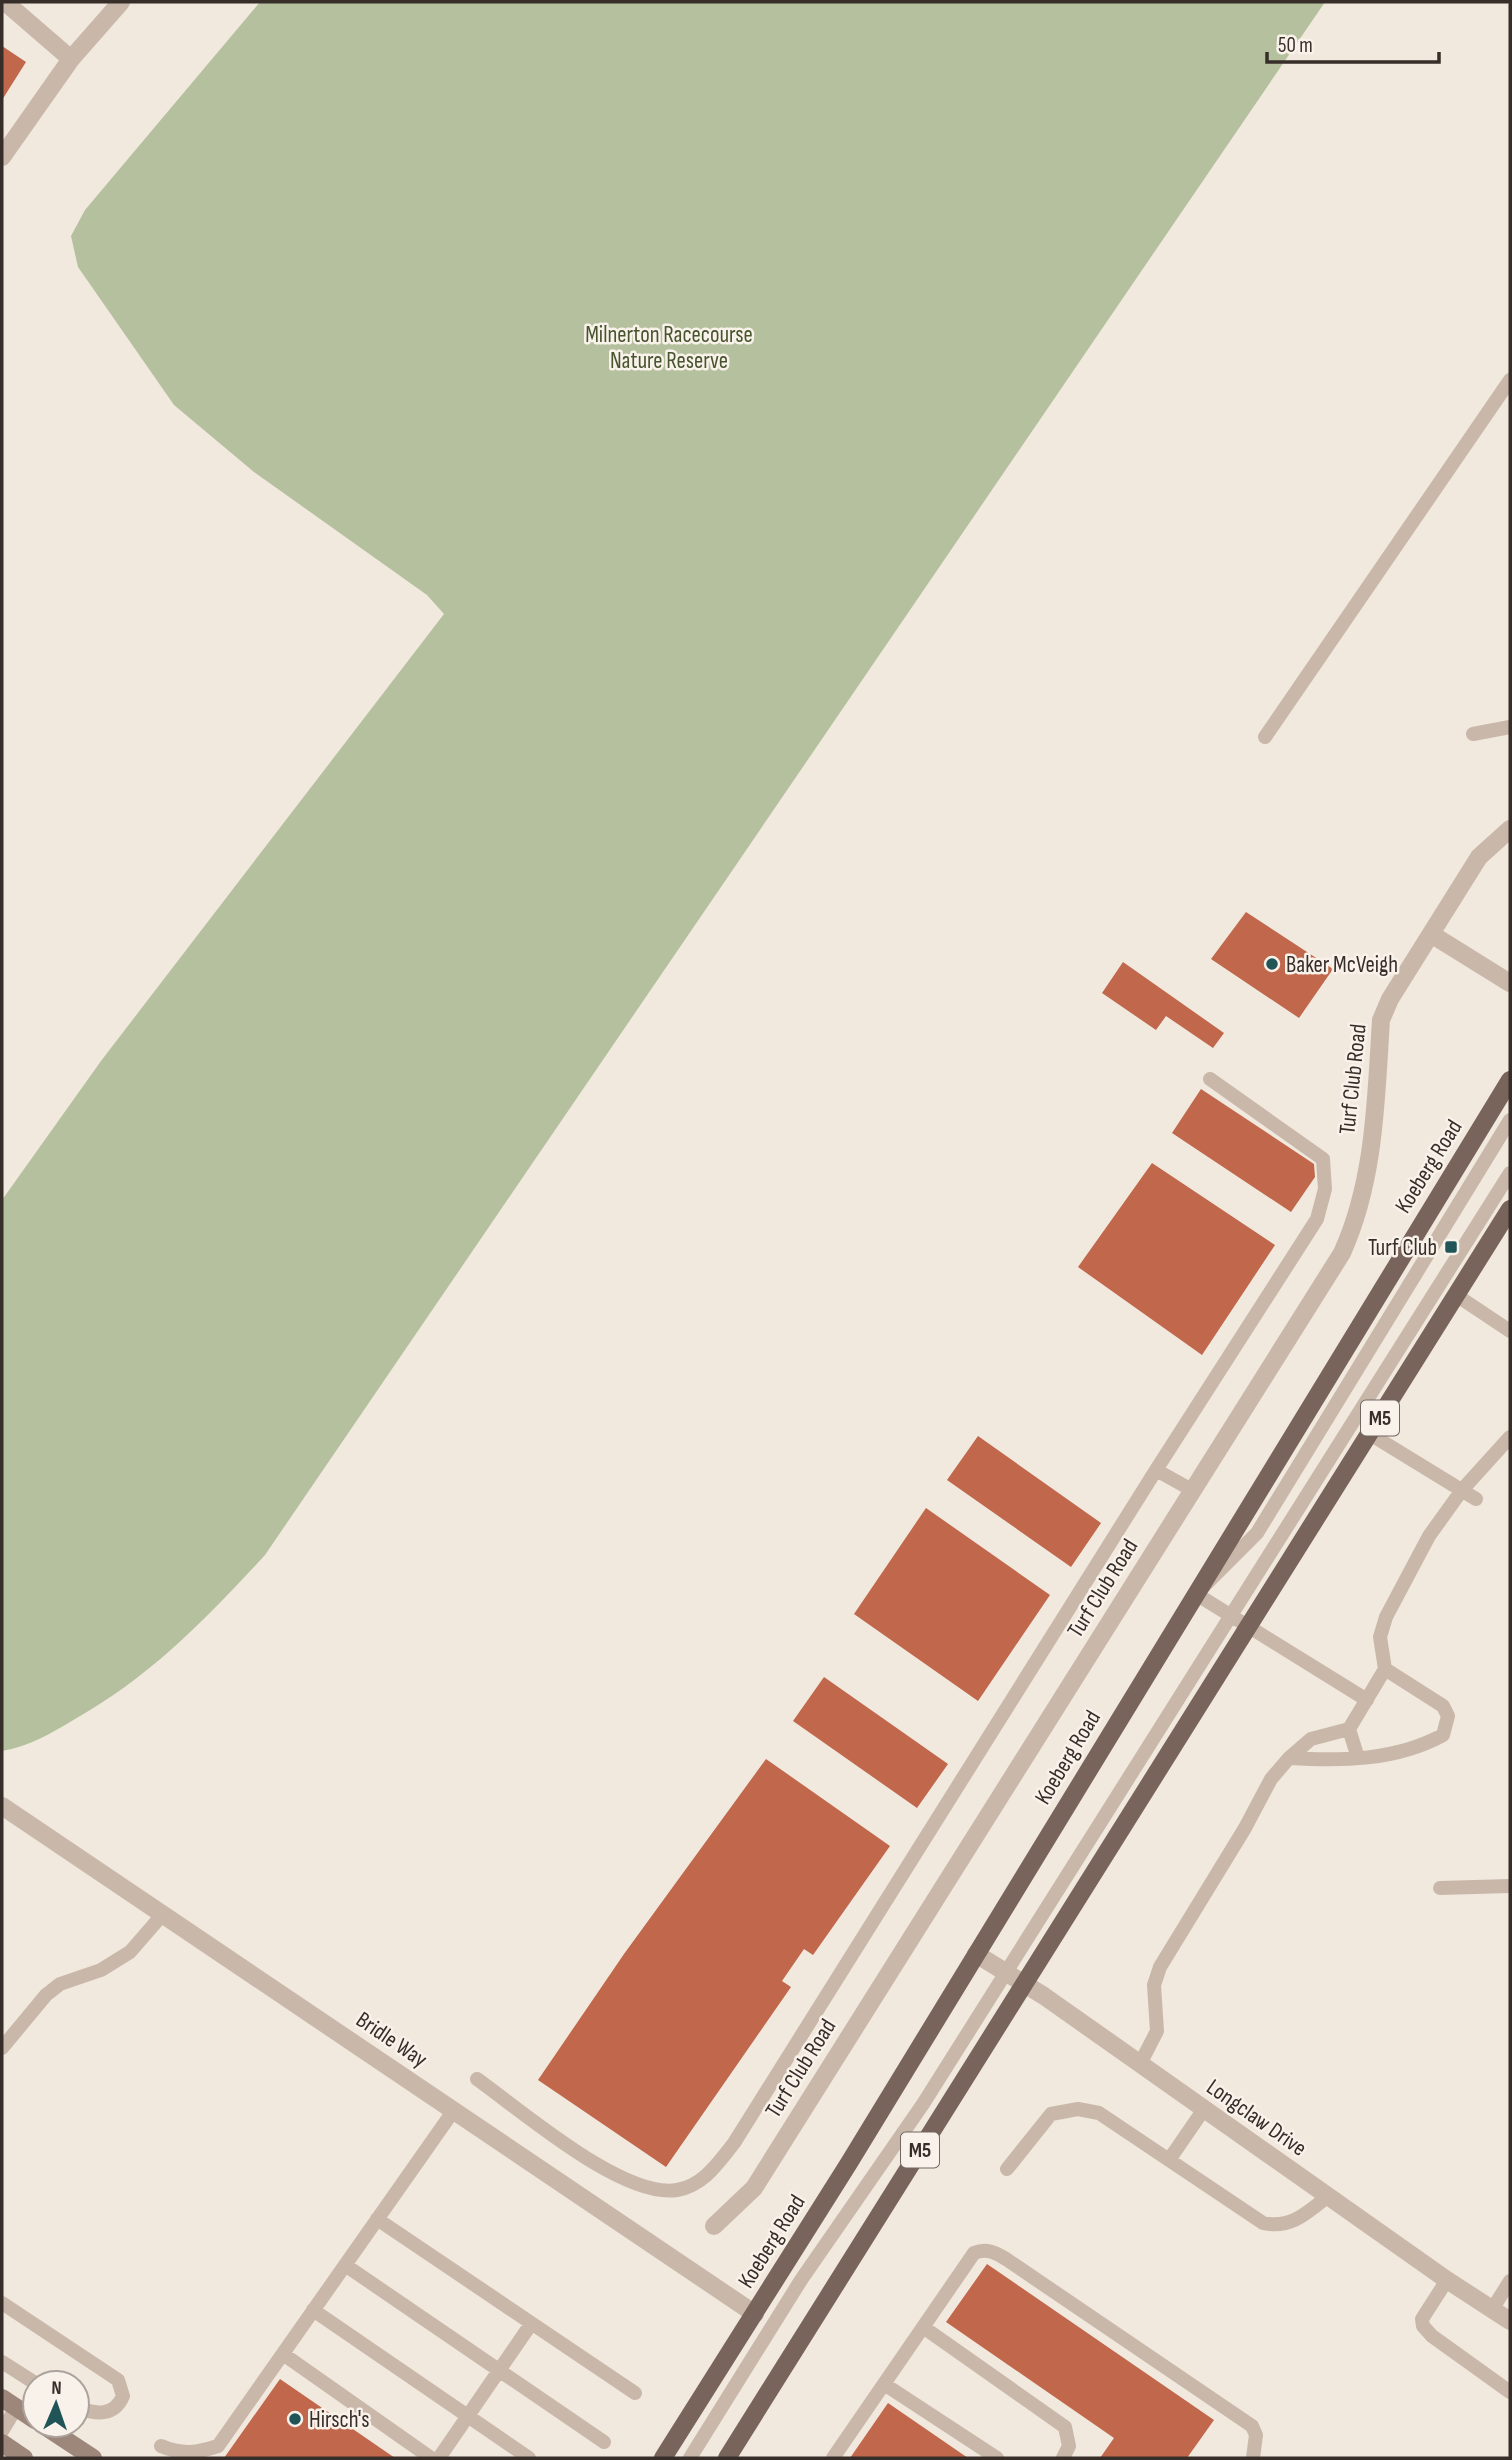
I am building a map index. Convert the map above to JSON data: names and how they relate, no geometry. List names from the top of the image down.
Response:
{
  "streets": {
    "main road": ["Koeberg Road", "M5"],
    "street": ["Turf Club Road", "Bridle Way", "Longclaw Drive"]
  },
  "crossings": [
    ["Koeberg Road", "Bridle Way"],
    ["Koeberg Road", "Longclaw Drive"],
    ["M5", "Longclaw Drive"]
  ],
  "parks": ["Milnerton Racecourse Nature Reserve"],
  "places": {
    "other": ["Baker McVeigh", "Hirsch's"],
    "transit": ["Turf Club"]
  },
  "scale_bar": "50 m",
  "north": "top"
}
